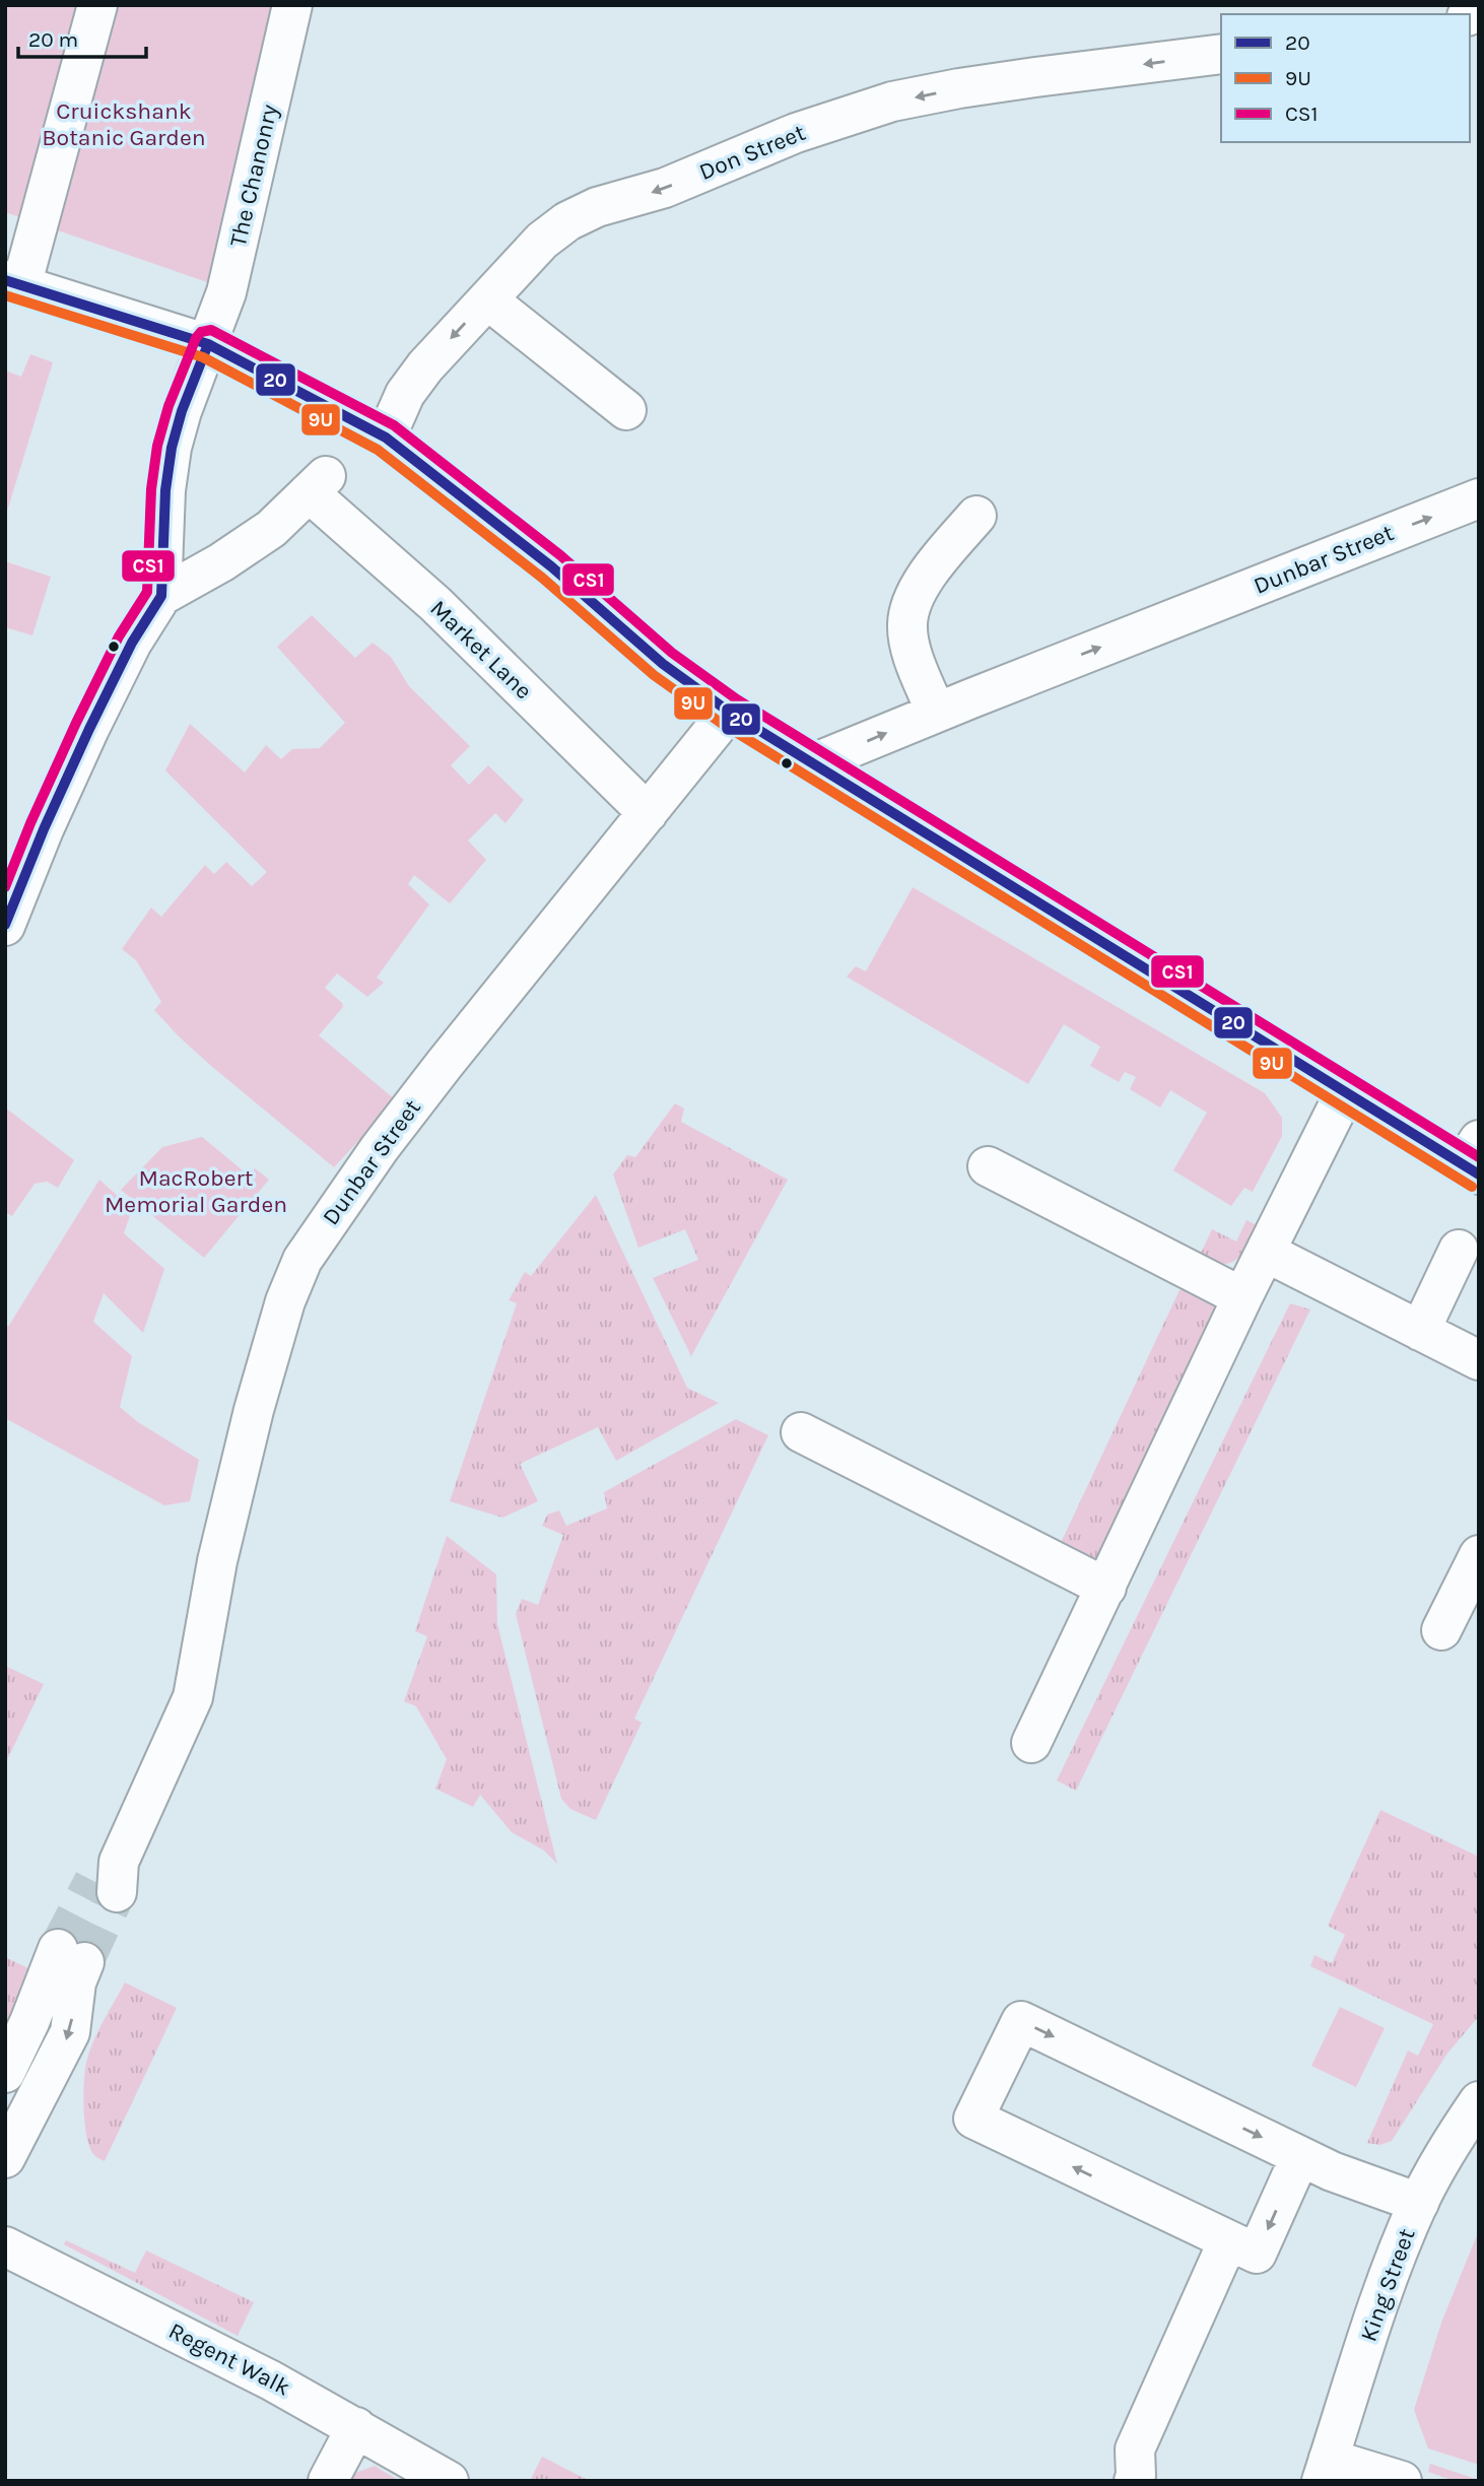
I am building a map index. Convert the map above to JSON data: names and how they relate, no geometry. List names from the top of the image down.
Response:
{
  "streets": {
    "street": [
      "Don Street",
      "The Chanonry",
      "Dunbar Street",
      "Market Lane",
      "King Street",
      "Regent Walk"
    ]
  },
  "crossings": [
    ["The Chanonry", "Market Lane"],
    ["Dunbar Street", "Market Lane"]
  ],
  "one_way": ["Don Street"],
  "parks": ["Cruickshank Botanic Garden", "MacRobert Memorial Garden"],
  "lines": ["transit line 20", "transit line 9U", "transit line CS1"],
  "legend": ["20", "9U", "CS1"],
  "scale_bar": "20 m"
}
